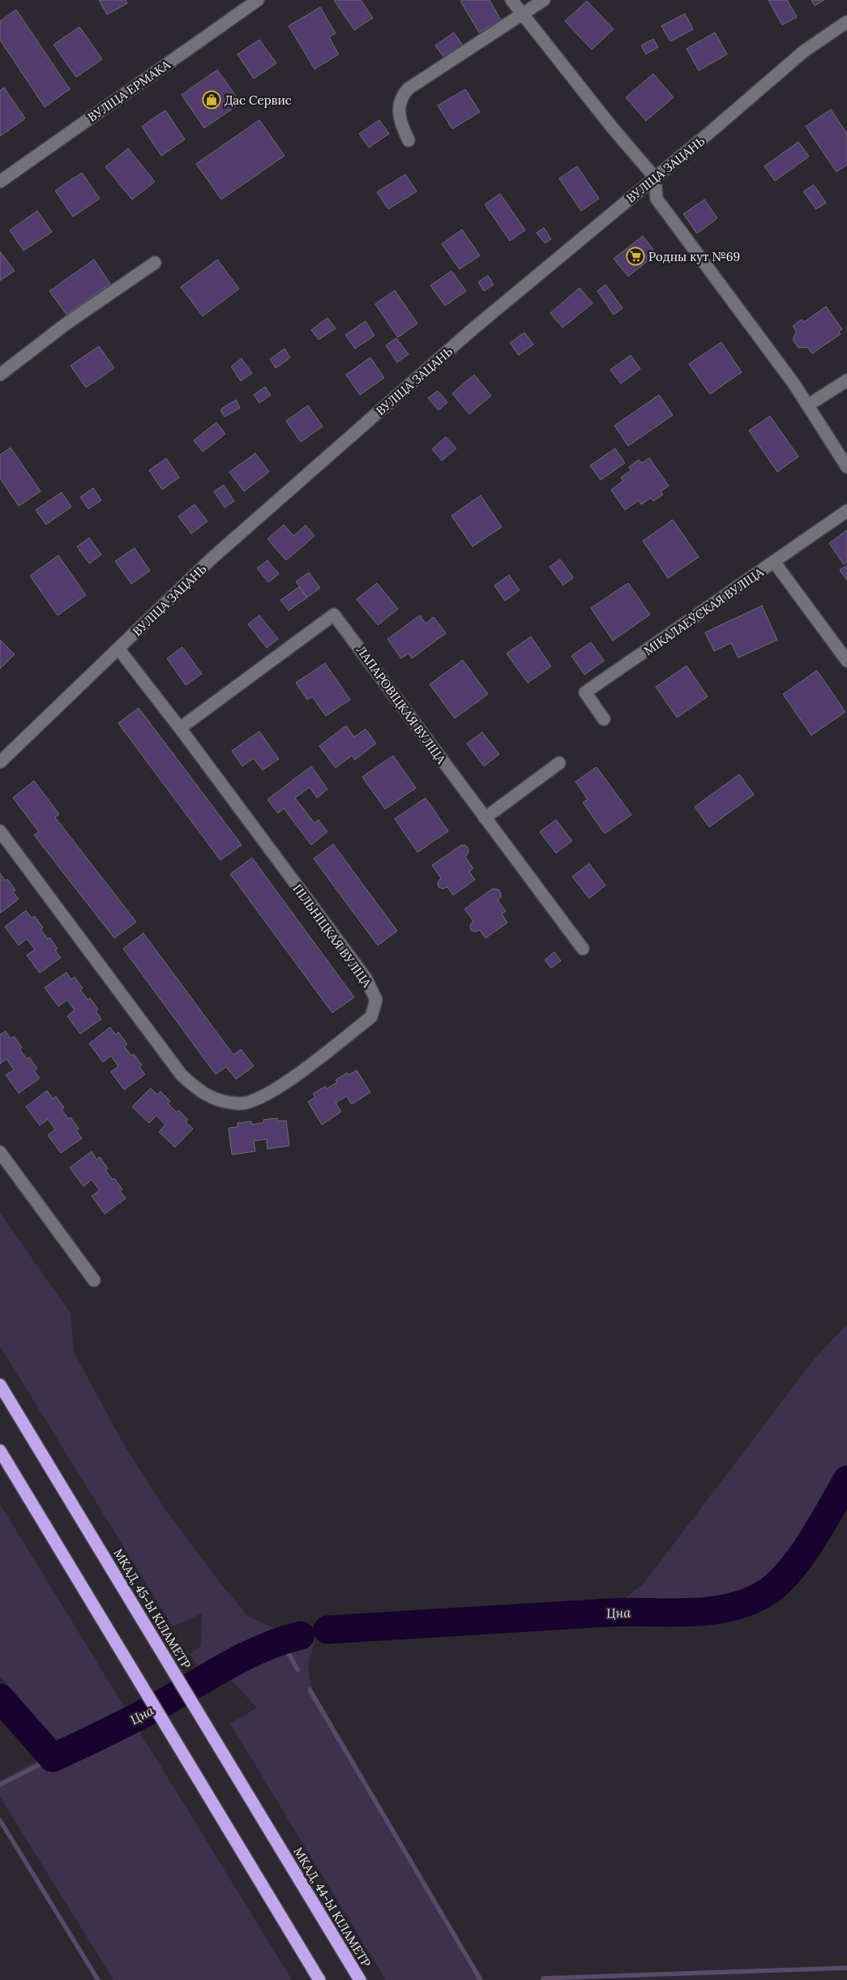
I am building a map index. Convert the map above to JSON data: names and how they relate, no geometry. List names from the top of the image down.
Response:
{
  "streets": {
    "highway": ["МКАД, 45-Ы КІЛАМЕТР", "МКАД, 44-Ы КІЛАМЕТР"],
    "street": [
      "ВУЛІЦА ЕРМАКА",
      "ВУЛІЦА ЗАЦАНЬ",
      "МІКАЛАЕЎСКАЯ ВУЛІЦА",
      "ЛАПАРОВІЦКАЯ ВУЛІЦА",
      "ПІЛЬНІЦКАЯ ВУЛІЦА"
    ]
  },
  "crossings": [
    ["ВУЛІЦА ЗАЦАНЬ", "ПІЛЬНІЦКАЯ ВУЛІЦА"],
    ["ЛАПАРОВІЦКАЯ ВУЛІЦА", "ПІЛЬНІЦКАЯ ВУЛІЦА"],
    ["МКАД, 45-Ы КІЛАМЕТР", "МКАД, 44-Ы КІЛАМЕТР"]
  ],
  "water": ["Цна"],
  "places": {
    "shop": ["Дас Сервис"],
    "supermarket": ["Родны кут №69"]
  }
}
